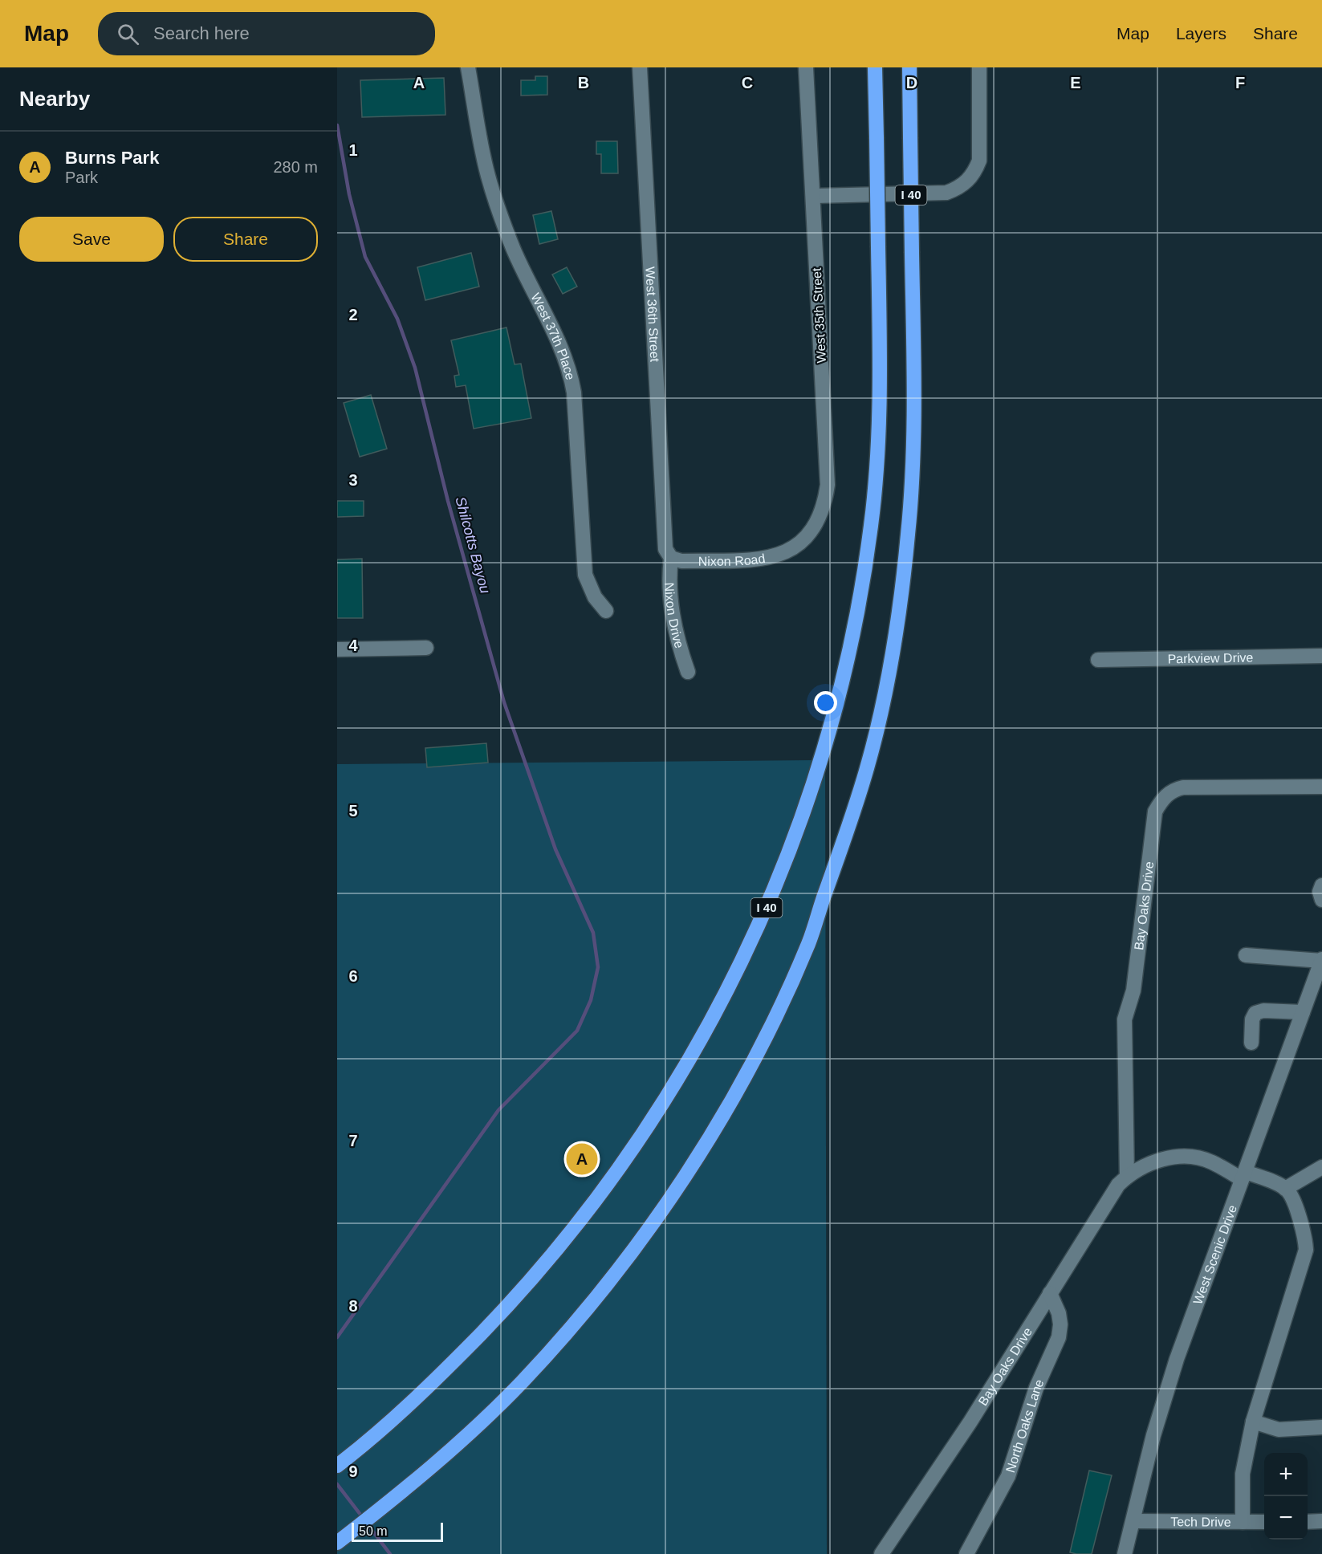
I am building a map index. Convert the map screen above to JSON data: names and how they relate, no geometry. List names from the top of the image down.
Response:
{
  "streets": {
    "highway": ["I 40"],
    "street": [
      "West 36th Street",
      "West 35th Street",
      "West 37th Place",
      "Nixon Road",
      "Nixon Drive",
      "Parkview Drive",
      "Bay Oaks Drive",
      "West Scenic Drive",
      "North Oaks Lane",
      "Tech Drive"
    ]
  },
  "crossings": [
    ["West 36th Street", "Nixon Road"],
    ["West 36th Street", "Nixon Drive"],
    ["West 35th Street", "Nixon Road"],
    ["Nixon Road", "Nixon Drive"],
    ["Bay Oaks Drive", "West Scenic Drive"],
    ["Bay Oaks Drive", "North Oaks Lane"],
    ["West Scenic Drive", "Tech Drive"]
  ],
  "water": ["Shilcotts Bayou"],
  "scale_bar": "50 m",
  "page": {
    "header": "Map",
    "search": "Search here",
    "nav": ["Map", "Layers", "Share"],
    "heading": "Nearby",
    "list": [
      {
        "mark": "A",
        "name": "Burns Park",
        "note": "Park",
        "value": "280 m"
      }
    ],
    "buttons": ["Save", "Share"],
    "pins": "A",
    "map_buttons": ["+", "−"],
    "scale": "50 m"
  },
  "grid": {
    "columns": [
      "A",
      "B",
      "C",
      "D",
      "E",
      "F"
    ],
    "rows": [
      "1",
      "2",
      "3",
      "4",
      "5",
      "6",
      "7",
      "8",
      "9"
    ]
  }
}
